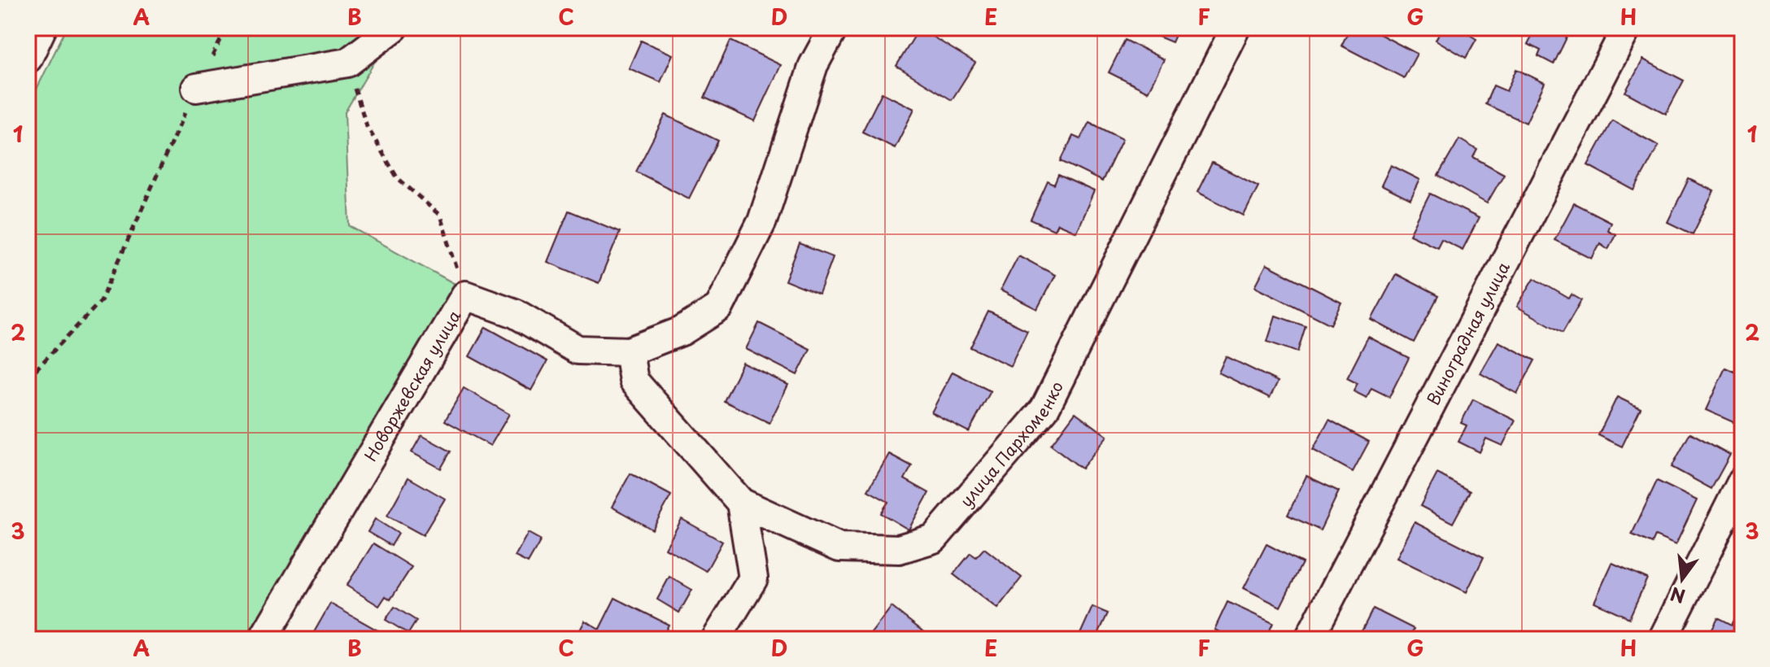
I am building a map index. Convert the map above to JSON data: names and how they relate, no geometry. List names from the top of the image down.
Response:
{
  "streets": {
    "street": ["Виноградная улица", "Новоржевская улица", "улица Пархоменко"]
  },
  "north": "bottom",
  "grid": {
    "columns": [
      "A",
      "B",
      "C",
      "D",
      "E",
      "F",
      "G",
      "H"
    ],
    "rows": ["1", "2", "3"]
  }
}
